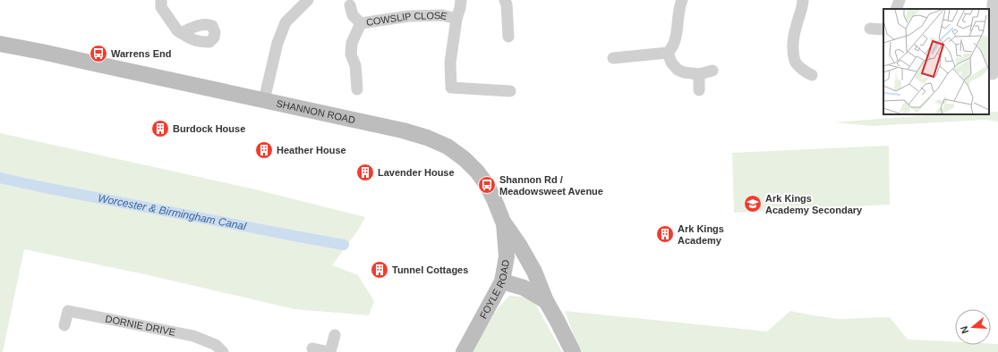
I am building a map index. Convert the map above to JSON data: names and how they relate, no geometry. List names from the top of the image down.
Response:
{
  "streets": {
    "street": [
      "COWSLIP CLOSE",
      "SHANNON ROAD",
      "FOYLE ROAD",
      "DORNIE DRIVE"
    ]
  },
  "crossings": [
    ["SHANNON ROAD", "FOYLE ROAD"]
  ],
  "water": ["Worcester & Birmingham Canal"],
  "places": {
    "bus stop": ["Warrens End", "Shannon Rd / Meadowsweet Avenue"],
    "building": [
      "Burdock House",
      "Heather House",
      "Lavender House",
      "Ark Kings Academy",
      "Tunnel Cottages"
    ],
    "school or university": ["Ark Kings Academy Secondary"]
  },
  "north": "left"
}
